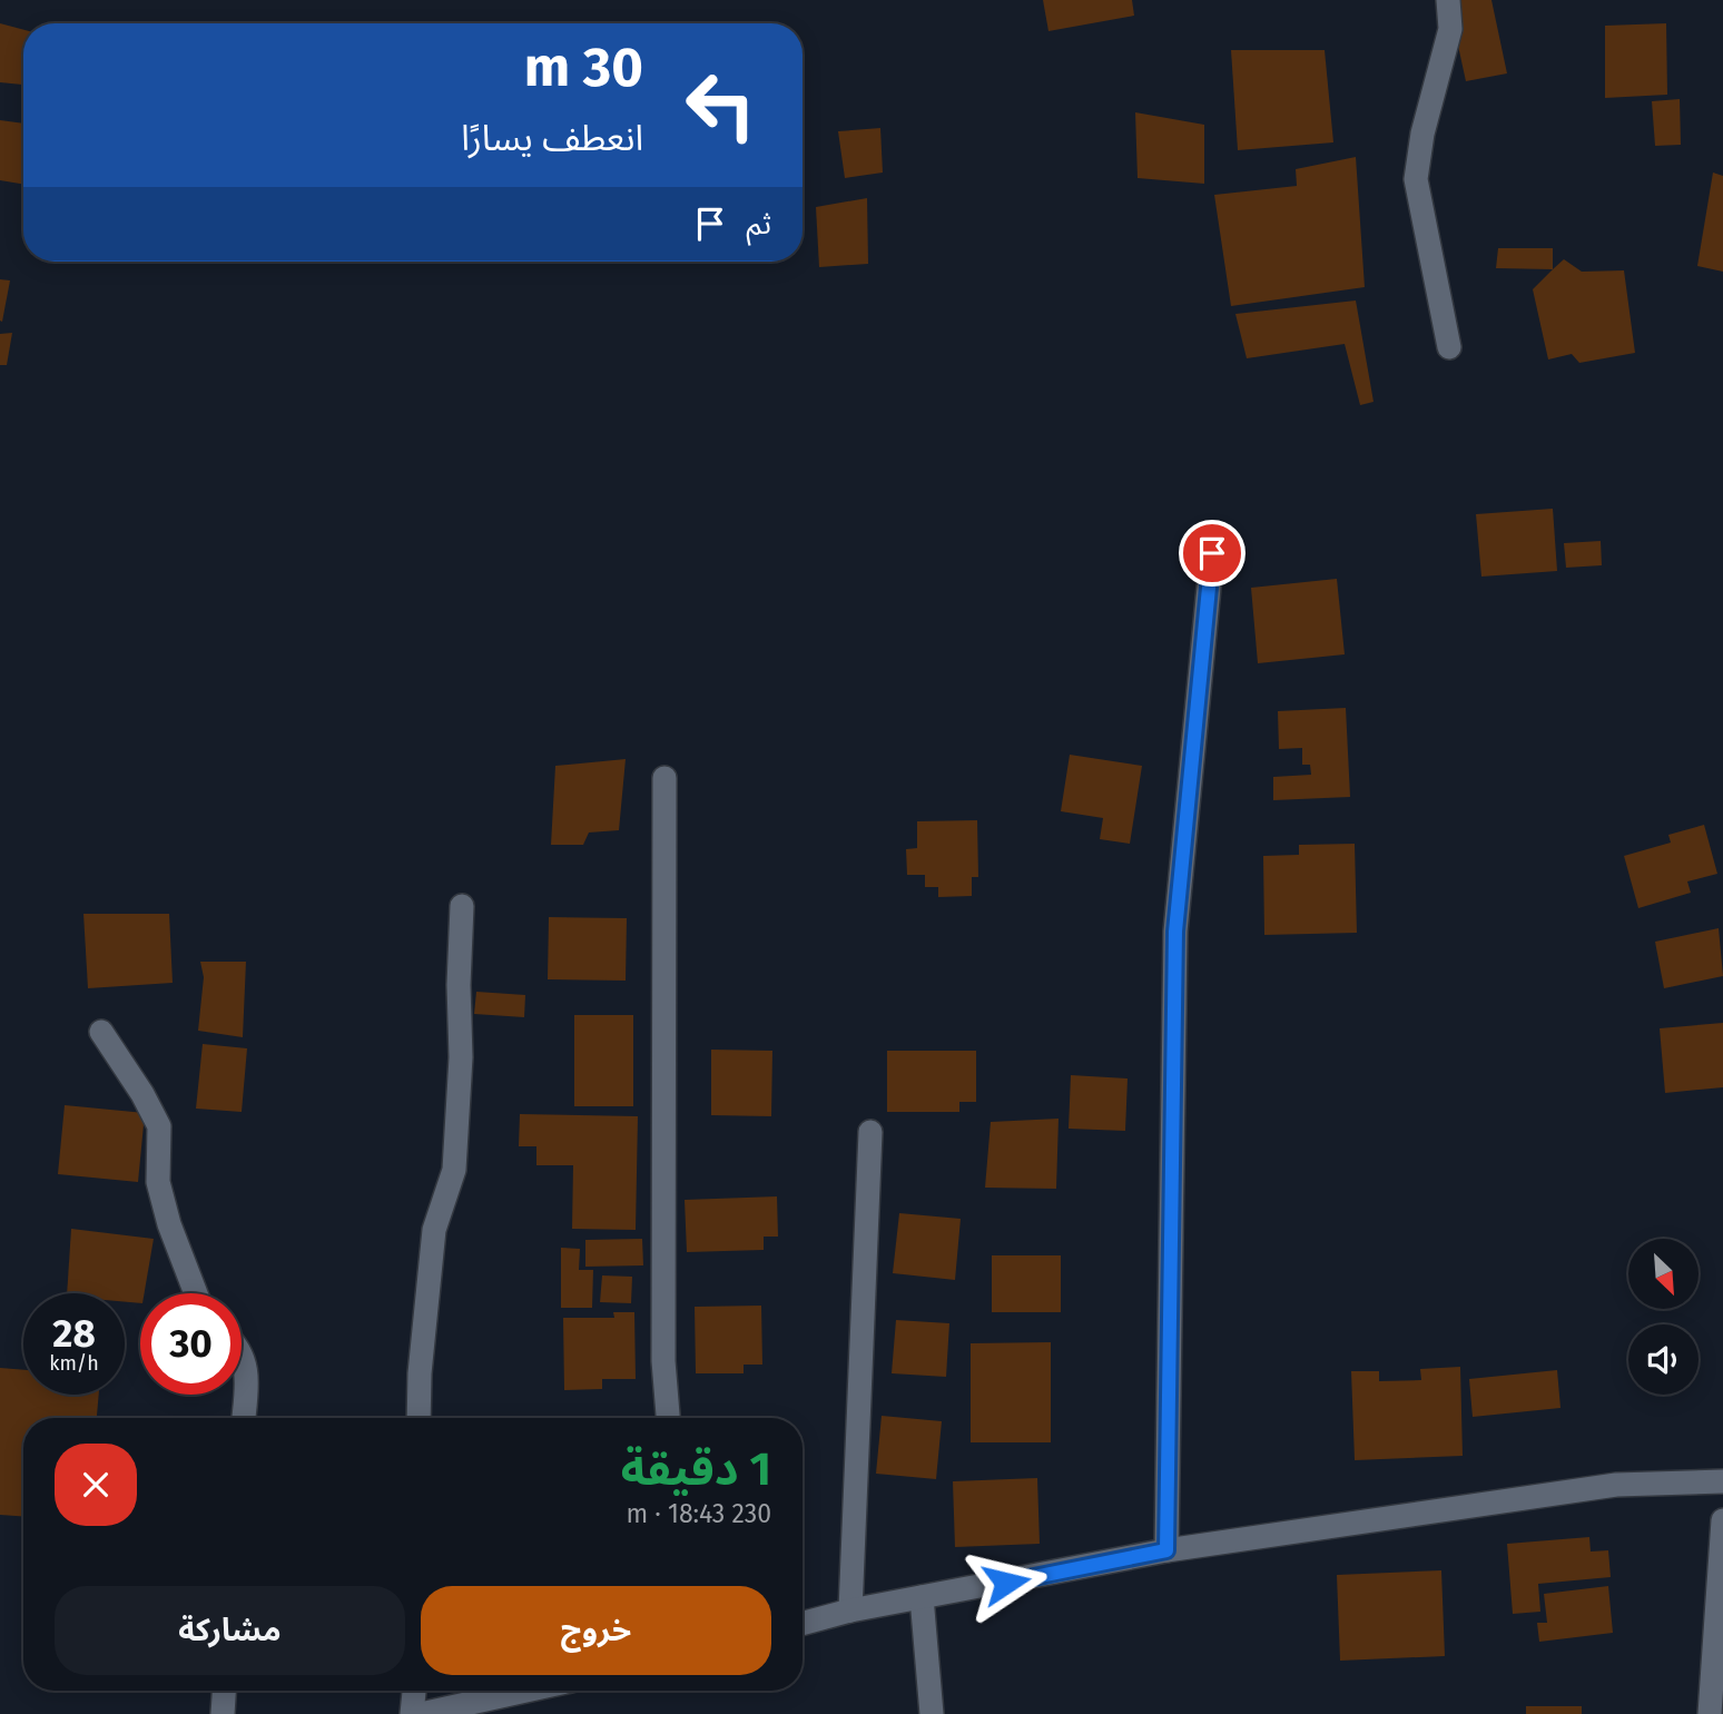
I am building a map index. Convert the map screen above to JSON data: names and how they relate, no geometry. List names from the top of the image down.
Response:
{
  "north": "bottom right",
  "page": {
    "turn": ["30 m", "انعطف يسارًا"],
    "then": "ثم",
    "speed": "28 km/h",
    "limit": "30",
    "heading": ["1 دقيقة", "230 m · 18:43"],
    "buttons": ["خروج", "مشاركة"]
  }
}
